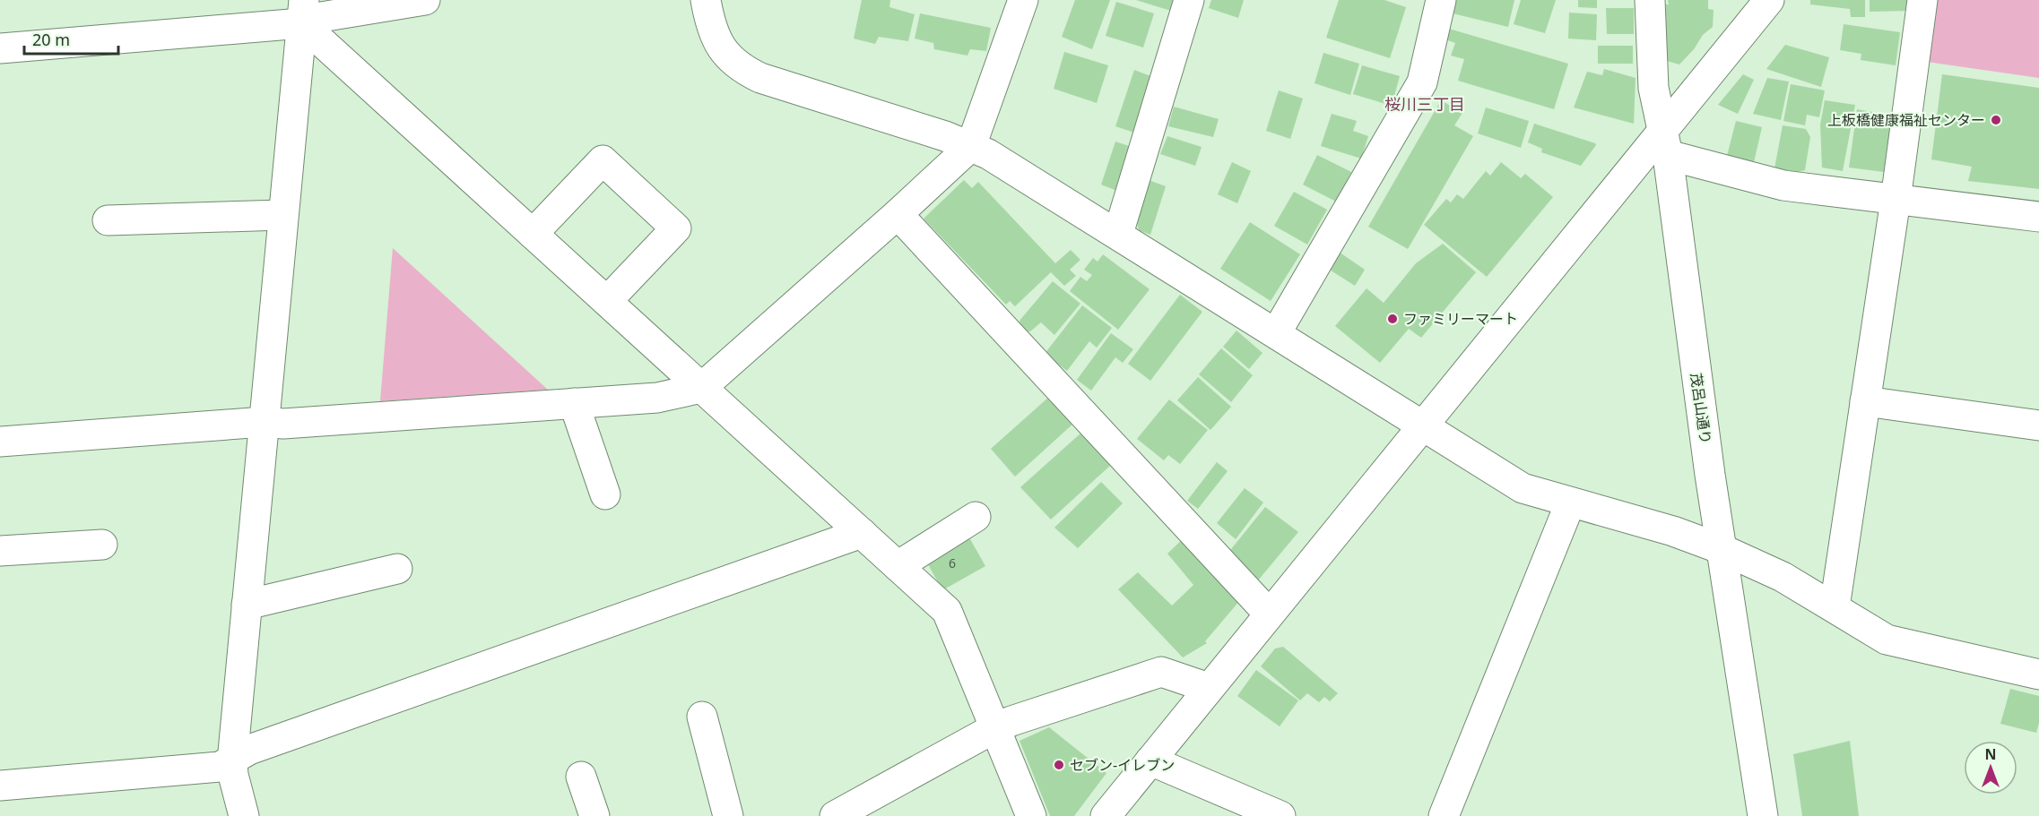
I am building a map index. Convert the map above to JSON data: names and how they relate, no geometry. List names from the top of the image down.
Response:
{
  "streets": {
    "street": ["茂呂山通り"]
  },
  "districts": ["桜川三丁目"],
  "places": ["上板橋健康福祉センター", "ファミリーマート", "セブン-イレブン"],
  "house_numbers": ["6"],
  "scale_bar": "20 m",
  "north": "top"
}
